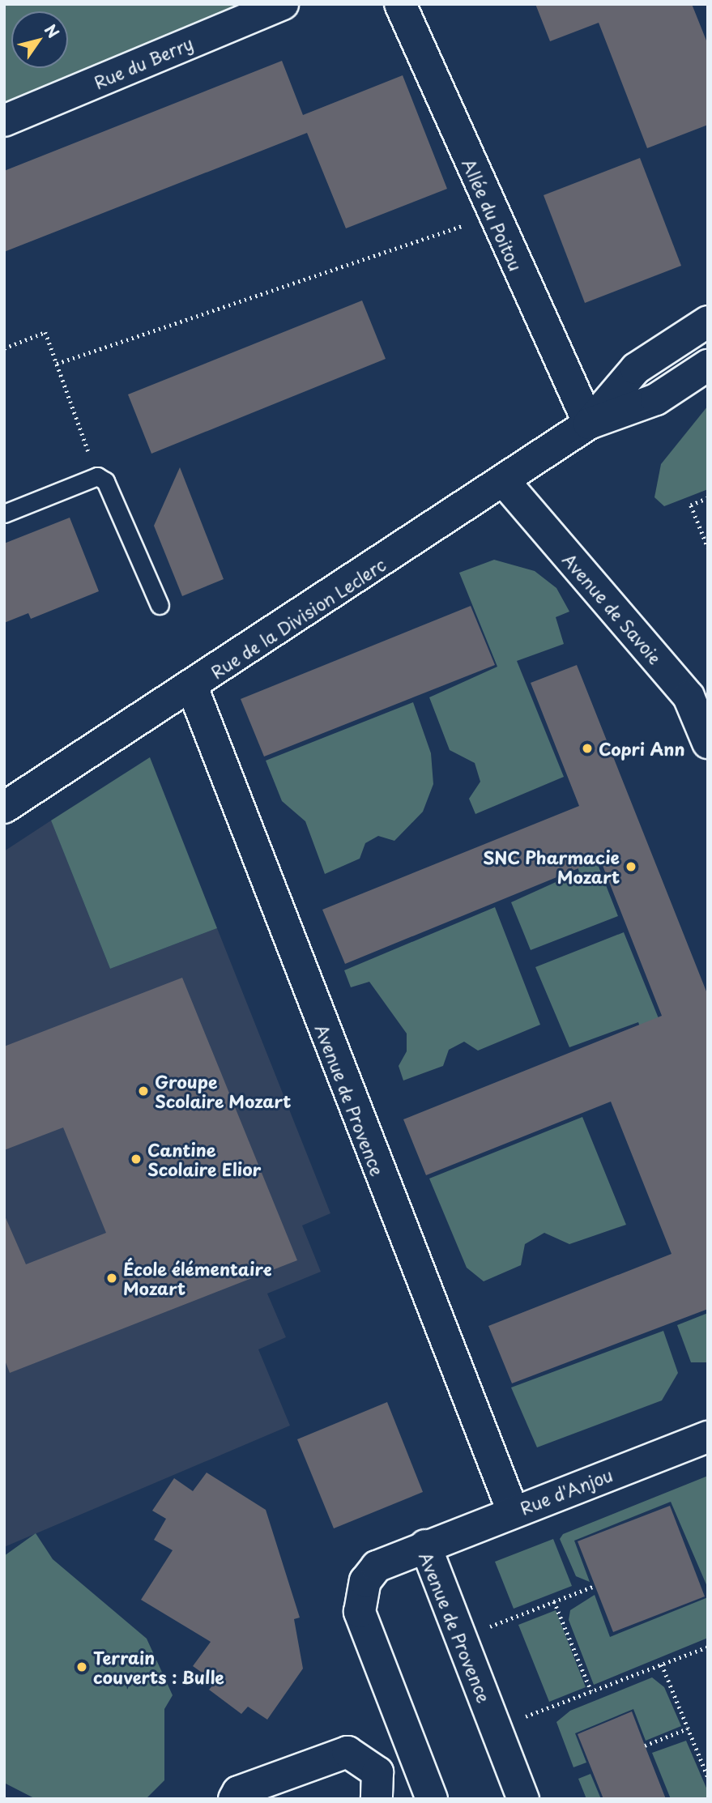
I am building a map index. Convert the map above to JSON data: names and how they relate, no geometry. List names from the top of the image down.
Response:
{
  "streets": {
    "street": [
      "Rue du Berry",
      "Allée du Poitou",
      "Avenue de Savoie",
      "Rue de la Division Leclerc",
      "Avenue de Provence",
      "Rue d'Anjou"
    ]
  },
  "crossings": [
    ["Allée du Poitou", "Rue de la Division Leclerc"],
    ["Avenue de Savoie", "Rue de la Division Leclerc"],
    ["Rue de la Division Leclerc", "Avenue de Provence"],
    ["Avenue de Provence", "Rue d'Anjou"]
  ],
  "places": [
    "Copri Ann",
    "SNC Pharmacie Mozart",
    "Groupe Scolaire Mozart",
    "Cantine Scolaire Elior",
    "École élémentaire Mozart",
    "Terrain couverts : Bulle"
  ],
  "north": "top right"
}
